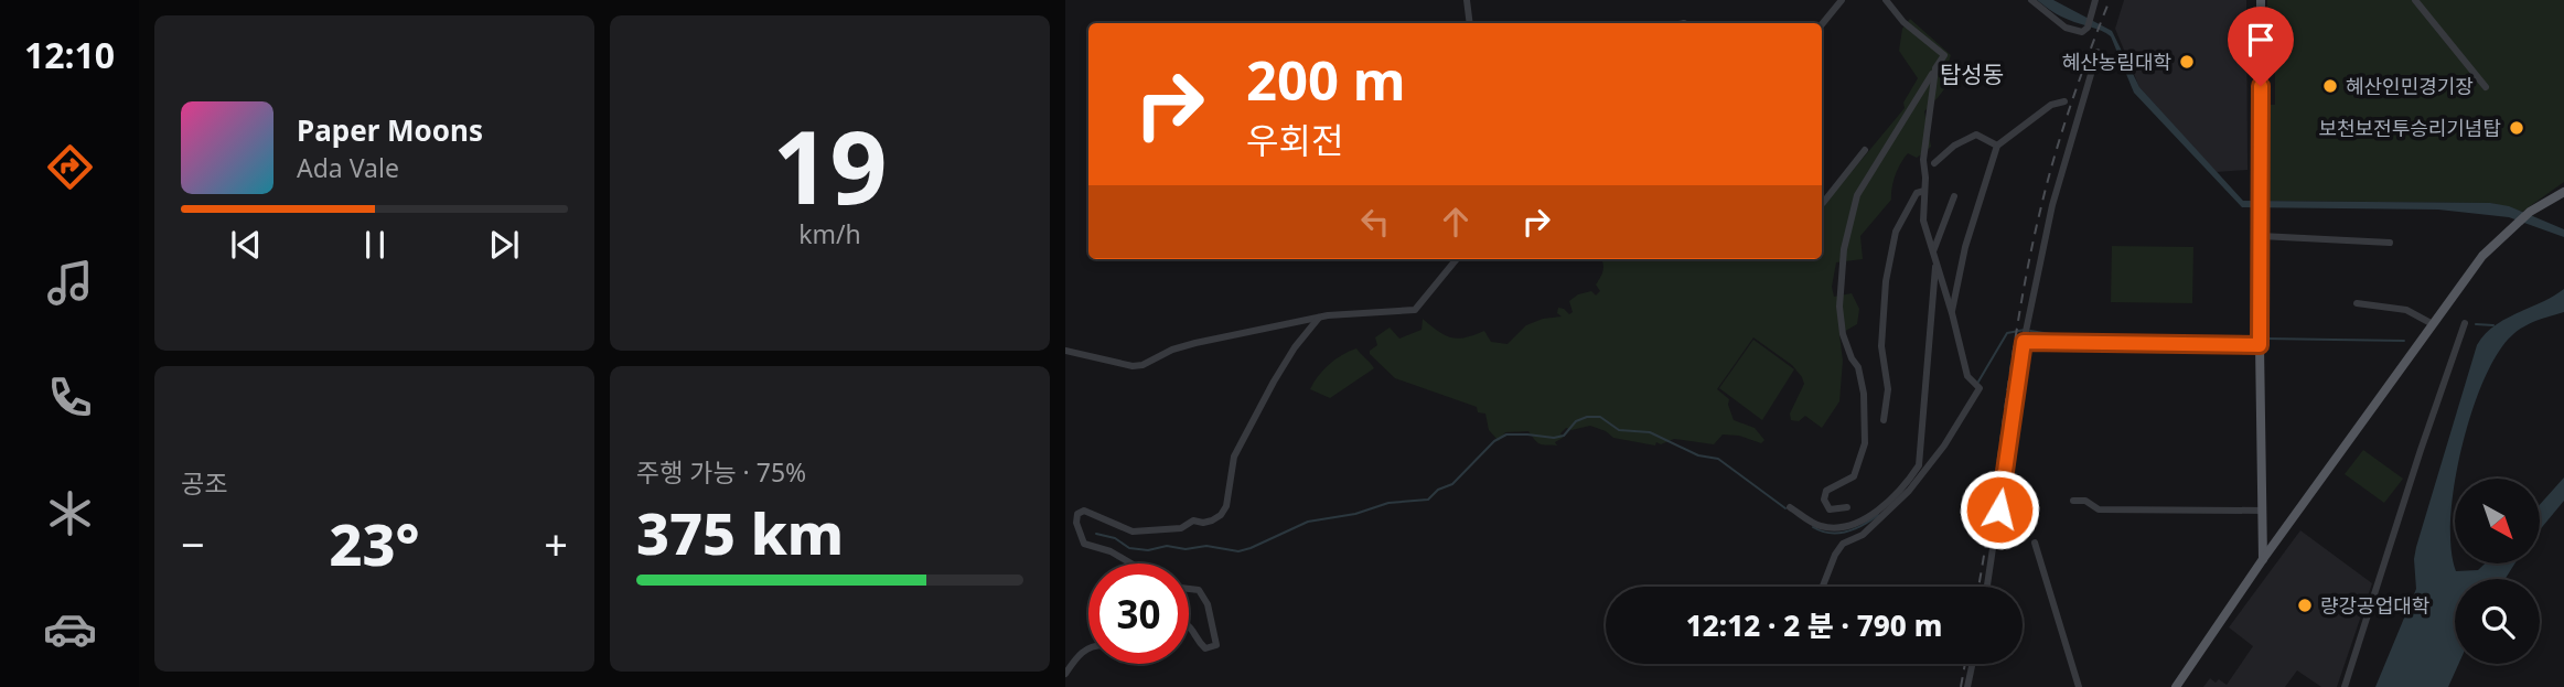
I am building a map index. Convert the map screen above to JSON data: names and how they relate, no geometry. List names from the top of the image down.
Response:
{
  "districts": ["탑성동"],
  "places": [
    "혜산농림대학",
    "혜산인민경기장",
    "보천보전투승리기념탑",
    "량강공업대학"
  ],
  "north": "bottom right",
  "page": {
    "tabs": "12:10",
    "tile": [
      ["19", "km/h"],
      "공조",
      ["주행 가능 · 75%", "375 km"]
    ],
    "turn": ["200 m", "우회전"],
    "song": ["Paper Moons", "Ada Vale"],
    "heat": ["−", "23°", "+"],
    "limit": "30",
    "trip": "12:12 · 2 분 · 790 m"
  }
}
